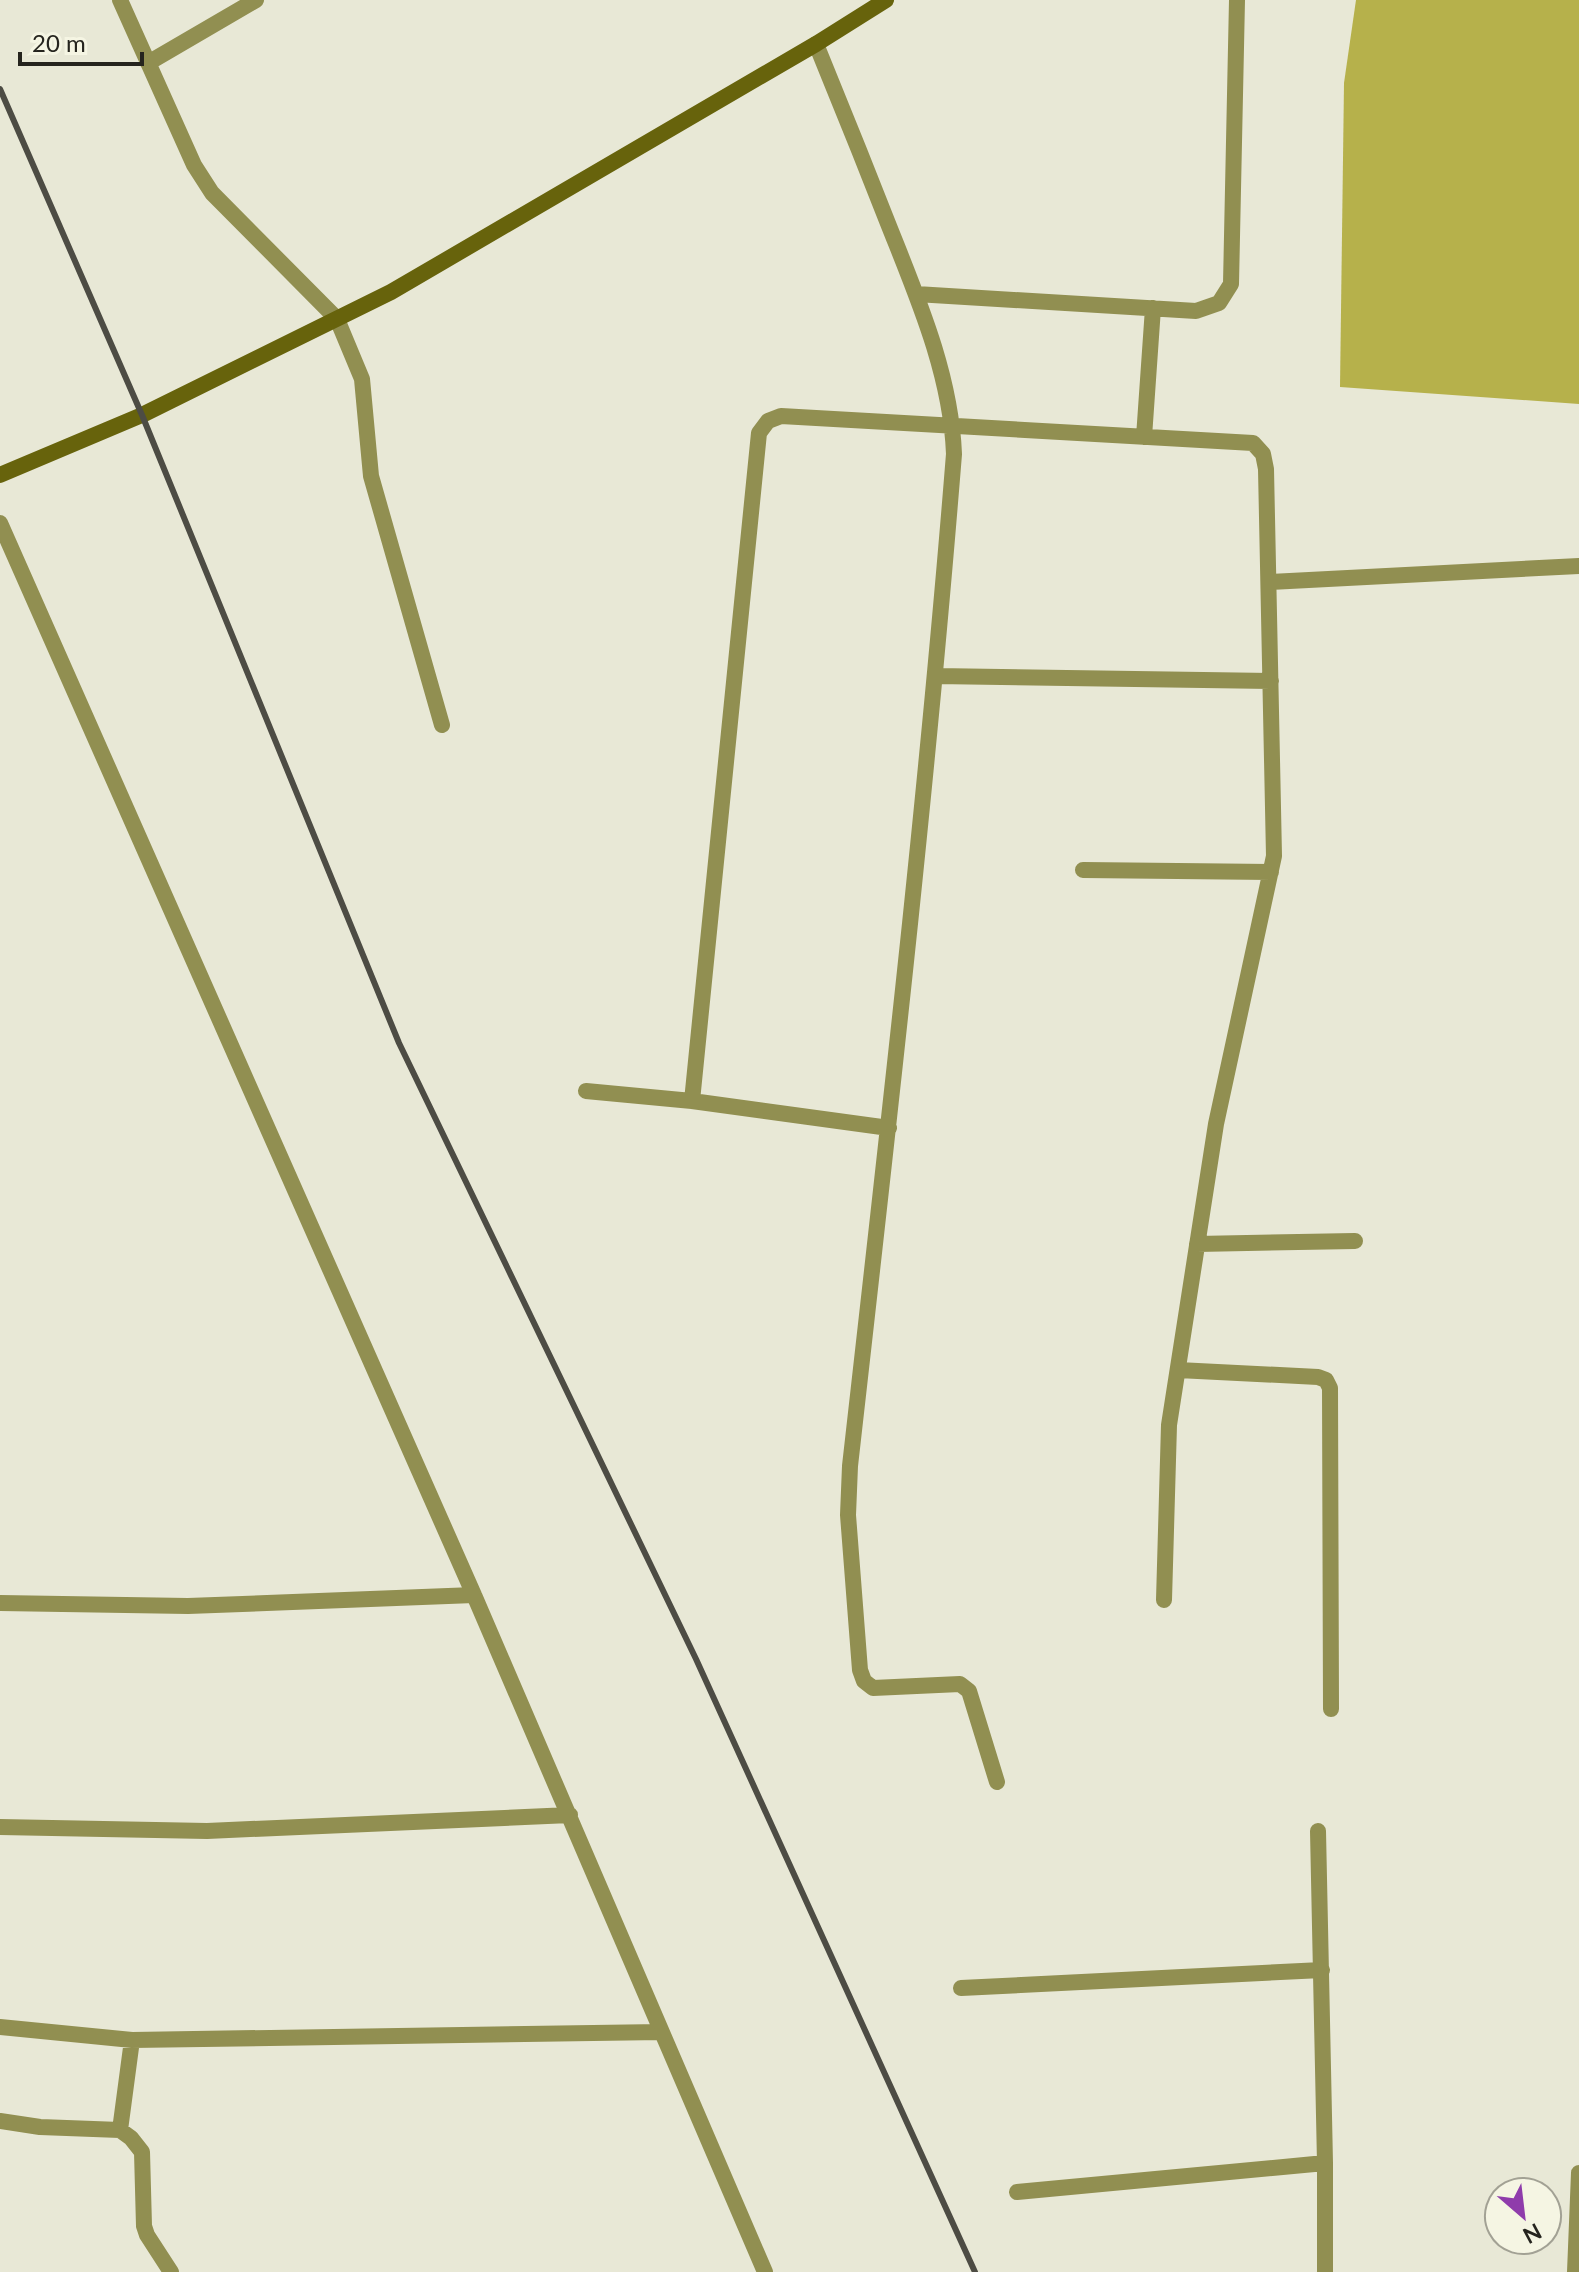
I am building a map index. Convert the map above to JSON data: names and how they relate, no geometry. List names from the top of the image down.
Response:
{
  "scale_bar": "20 m",
  "north": "bottom right"
}
